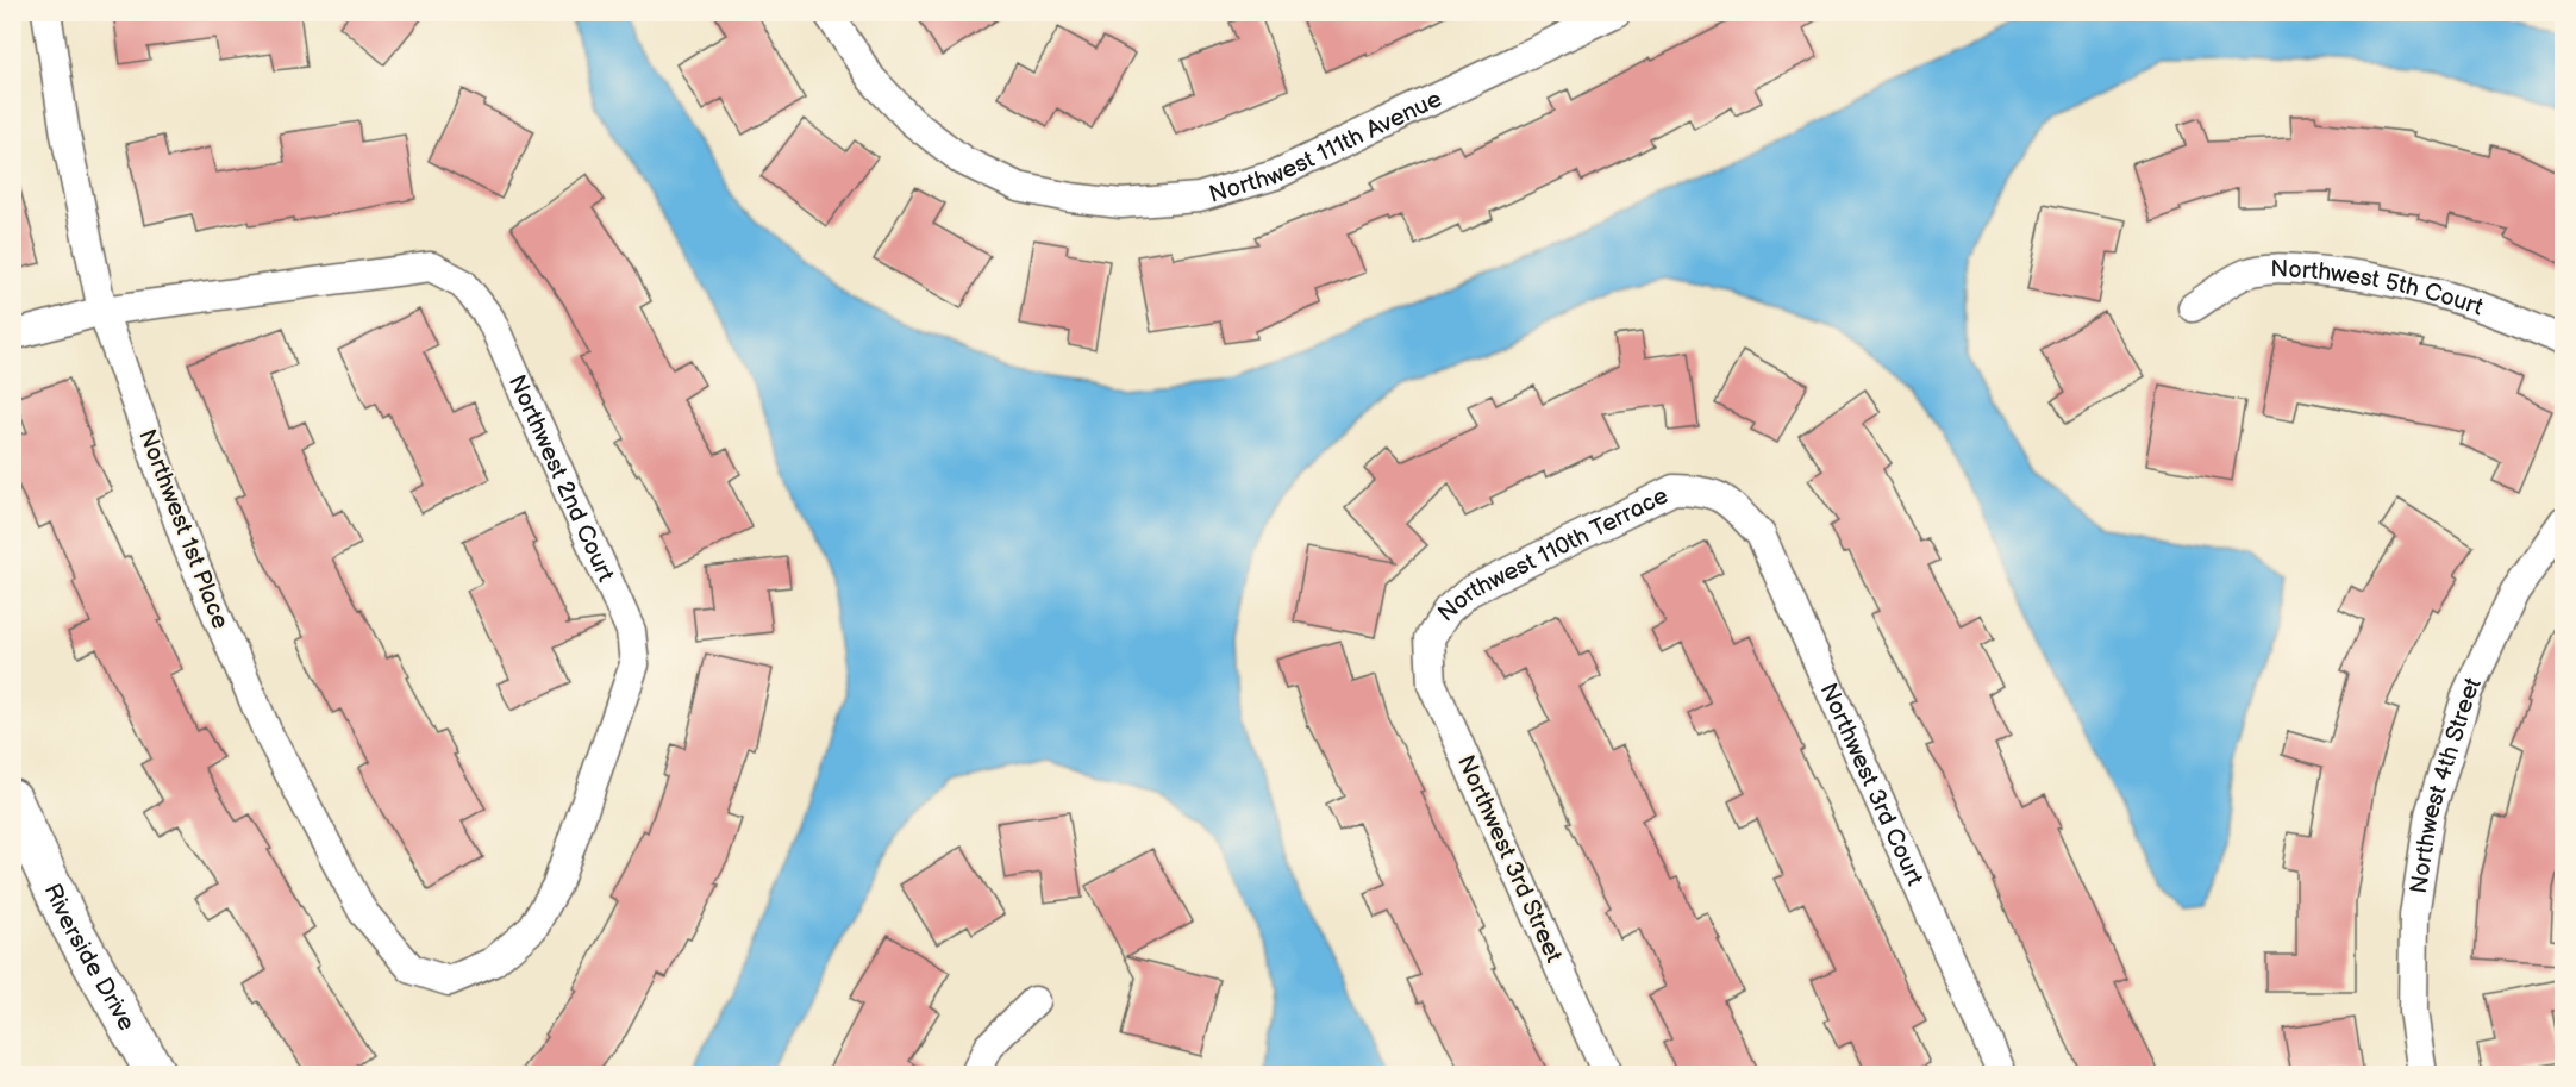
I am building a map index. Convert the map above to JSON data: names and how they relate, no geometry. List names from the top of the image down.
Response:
{
  "streets": {
    "street": [
      "Northwest 111th Avenue",
      "Northwest 5th Court",
      "Northwest 2nd Court",
      "Northwest 1st Place",
      "Northwest 110th Terrace",
      "Northwest 3rd Court",
      "Northwest 4th Street",
      "Northwest 3rd Street",
      "Riverside Drive"
    ]
  },
  "crossings": [
    ["Northwest 2nd Court", "Northwest 1st Place"],
    ["Northwest 110th Terrace", "Northwest 3rd Court"],
    ["Northwest 110th Terrace", "Northwest 3rd Street"]
  ]
}
